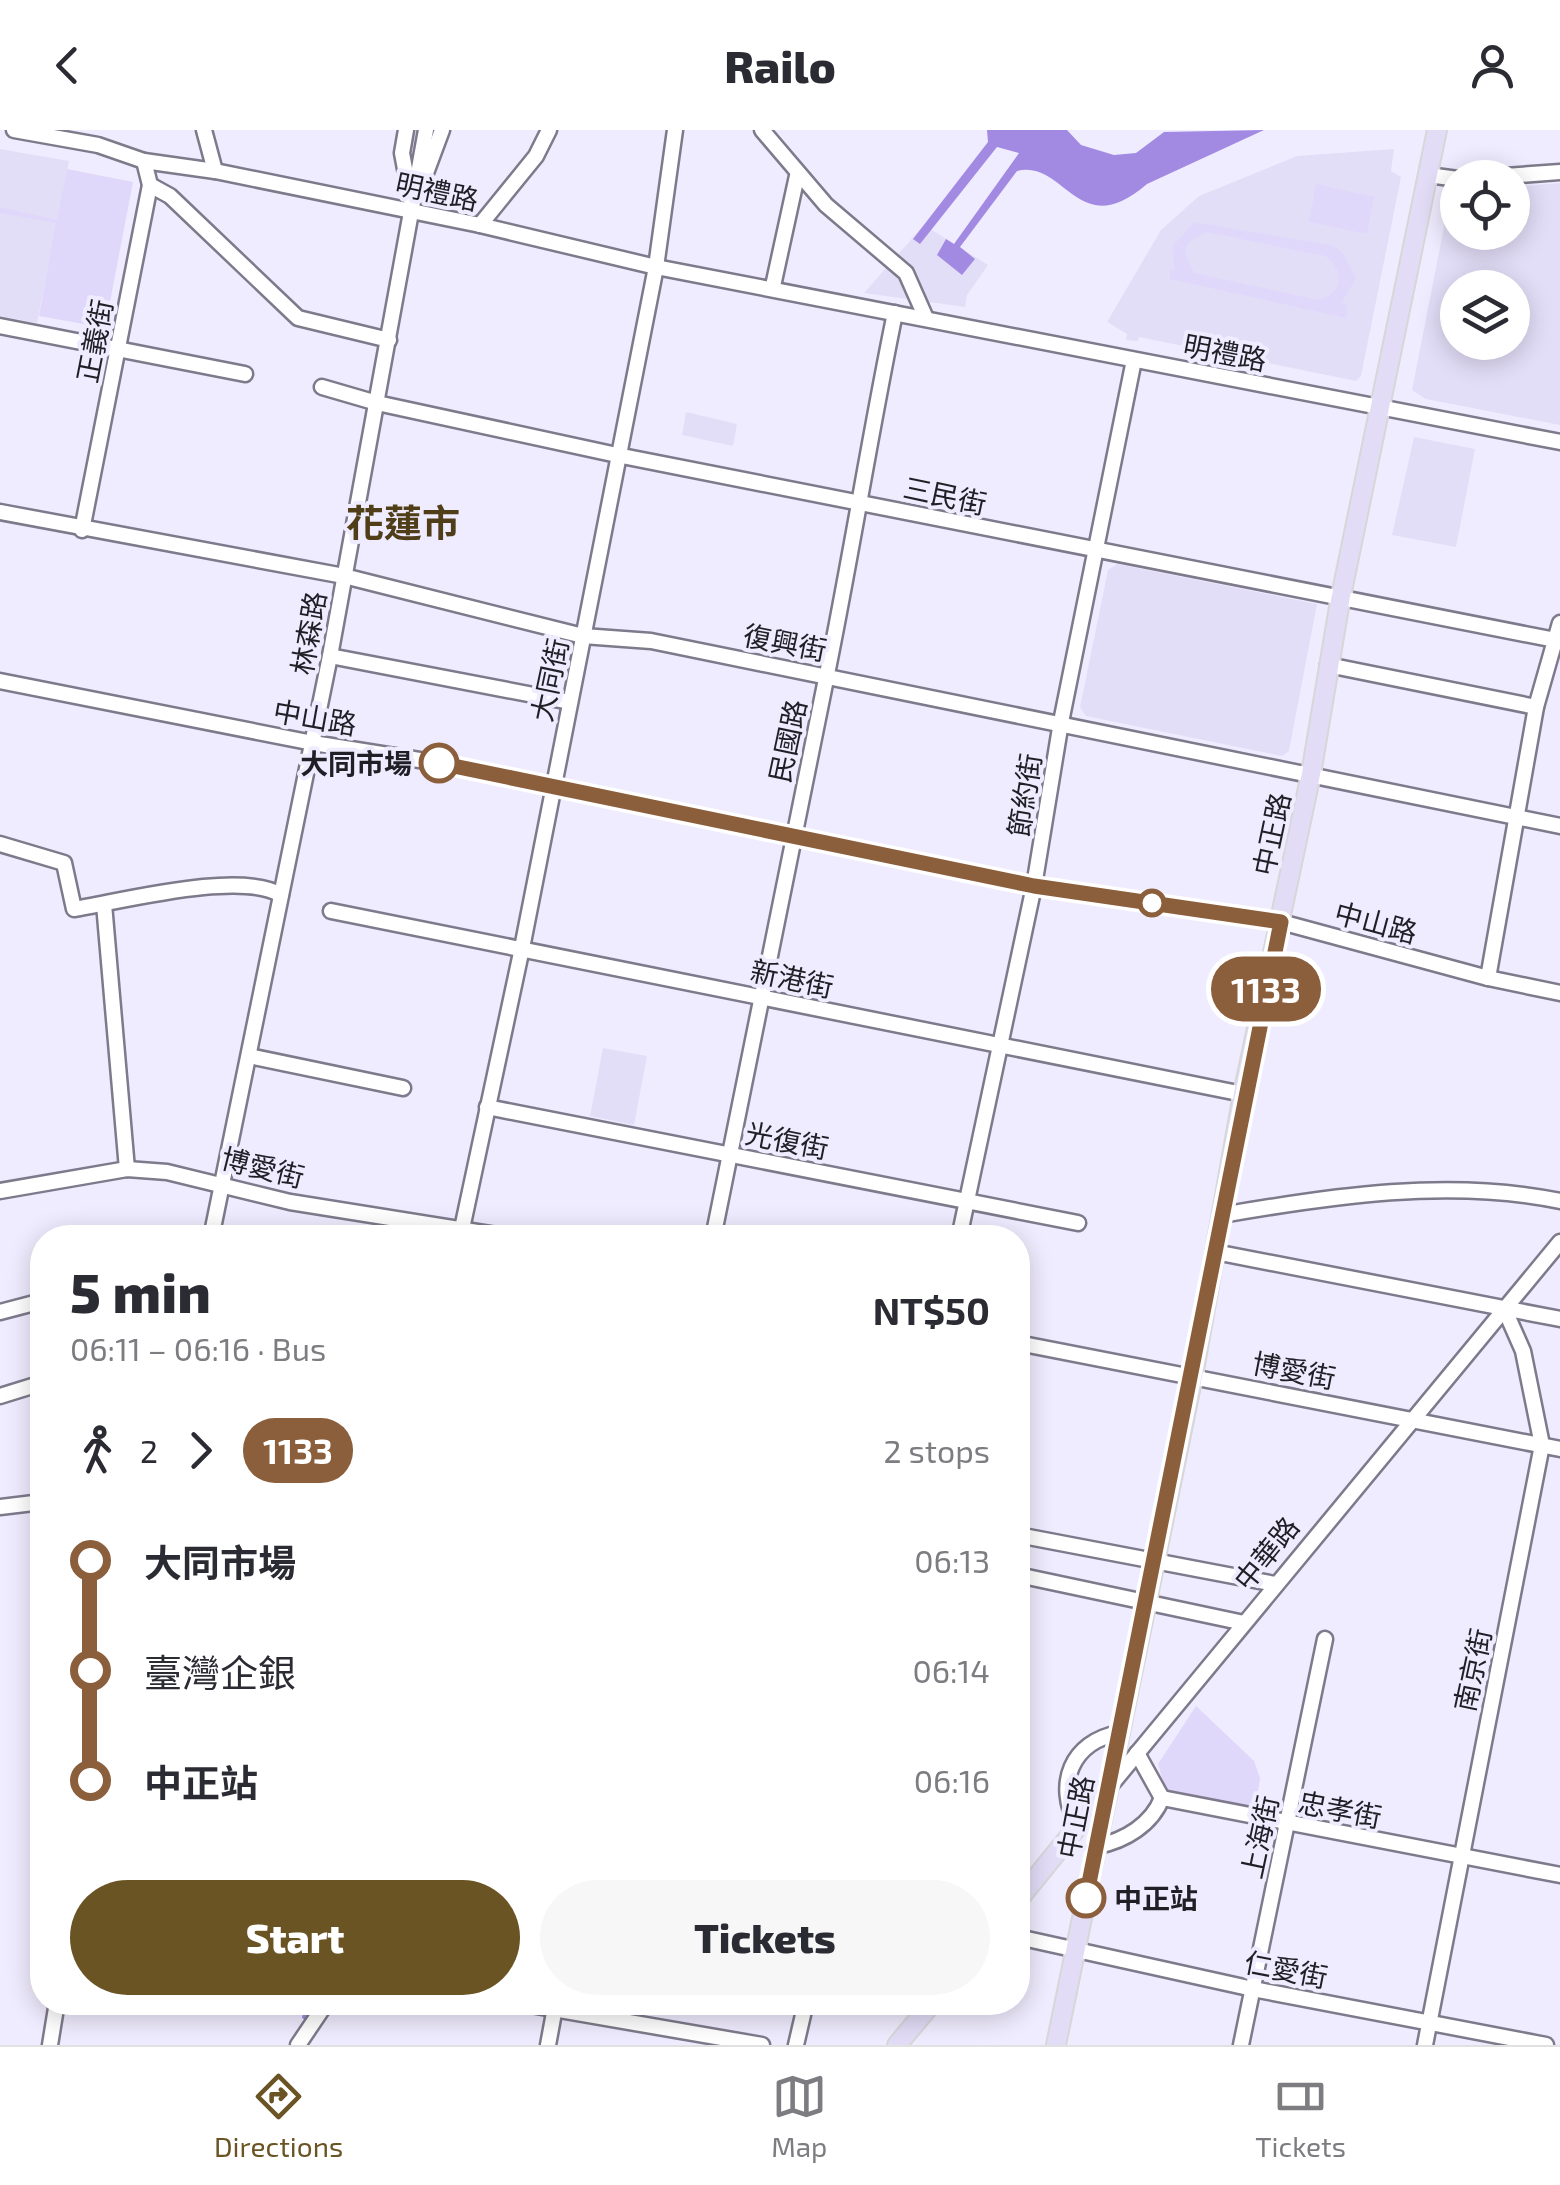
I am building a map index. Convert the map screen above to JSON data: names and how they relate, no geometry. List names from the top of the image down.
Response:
{
  "streets": {
    "main road": ["中正路", "中華路"],
    "street": [
      "明禮路",
      "正義街",
      "三民街",
      "林森路",
      "復興街",
      "大同街",
      "中山路",
      "民國路",
      "節約街",
      "新港街",
      "光復街",
      "博愛街",
      "南京街",
      "忠孝街",
      "上海街",
      "仁愛街"
    ]
  },
  "crossings": [
    ["明禮路", "正義街"],
    ["明禮路", "林森路"],
    ["明禮路", "大同街"],
    ["明禮路", "民國路"],
    ["明禮路", "節約街"],
    ["明禮路", "中正路"],
    ["正義街", "復興街"],
    ["三民街", "林森路"],
    ["三民街", "大同街"],
    ["三民街", "民國路"],
    ["三民街", "節約街"],
    ["三民街", "中正路"],
    ["林森路", "復興街"],
    ["林森路", "中山路"],
    ["林森路", "博愛街"],
    ["復興街", "大同街"],
    ["復興街", "民國路"],
    ["復興街", "節約街"],
    ["復興街", "中正路"],
    ["大同街", "中山路"],
    ["大同街", "新港街"],
    ["大同街", "光復街"],
    ["中山路", "民國路"],
    ["中山路", "節約街"],
    ["中山路", "中正路"],
    ["民國路", "新港街"],
    ["民國路", "光復街"],
    ["節約街", "新港街"],
    ["節約街", "光復街"],
    ["中正路", "新港街"],
    ["中正路", "博愛街"],
    ["中正路", "中華路"],
    ["中正路", "仁愛街"],
    ["博愛街", "中華路"],
    ["博愛街", "南京街"],
    ["中華路", "南京街"],
    ["南京街", "忠孝街"],
    ["南京街", "仁愛街"],
    ["忠孝街", "上海街"],
    ["上海街", "仁愛街"]
  ],
  "districts": ["花蓮市"],
  "places": ["大同市場", "中正站"],
  "lines": ["bus line 1133"],
  "page": {
    "header": "Railo",
    "on_map": "1133",
    "heading": ["5 min", "06:11 – 06:16 · Bus", "NT$50"],
    "legs": ["2", "1133", "2 stops"],
    "list": [
      {
        "name": "大同市場",
        "value": "06:13"
      },
      {
        "name": "臺灣企銀",
        "value": "06:14"
      },
      {
        "name": "中正站",
        "value": "06:16"
      }
    ],
    "buttons": ["Start", "Tickets"],
    "tabs": ["Directions", "Map", "Tickets"]
  }
}
